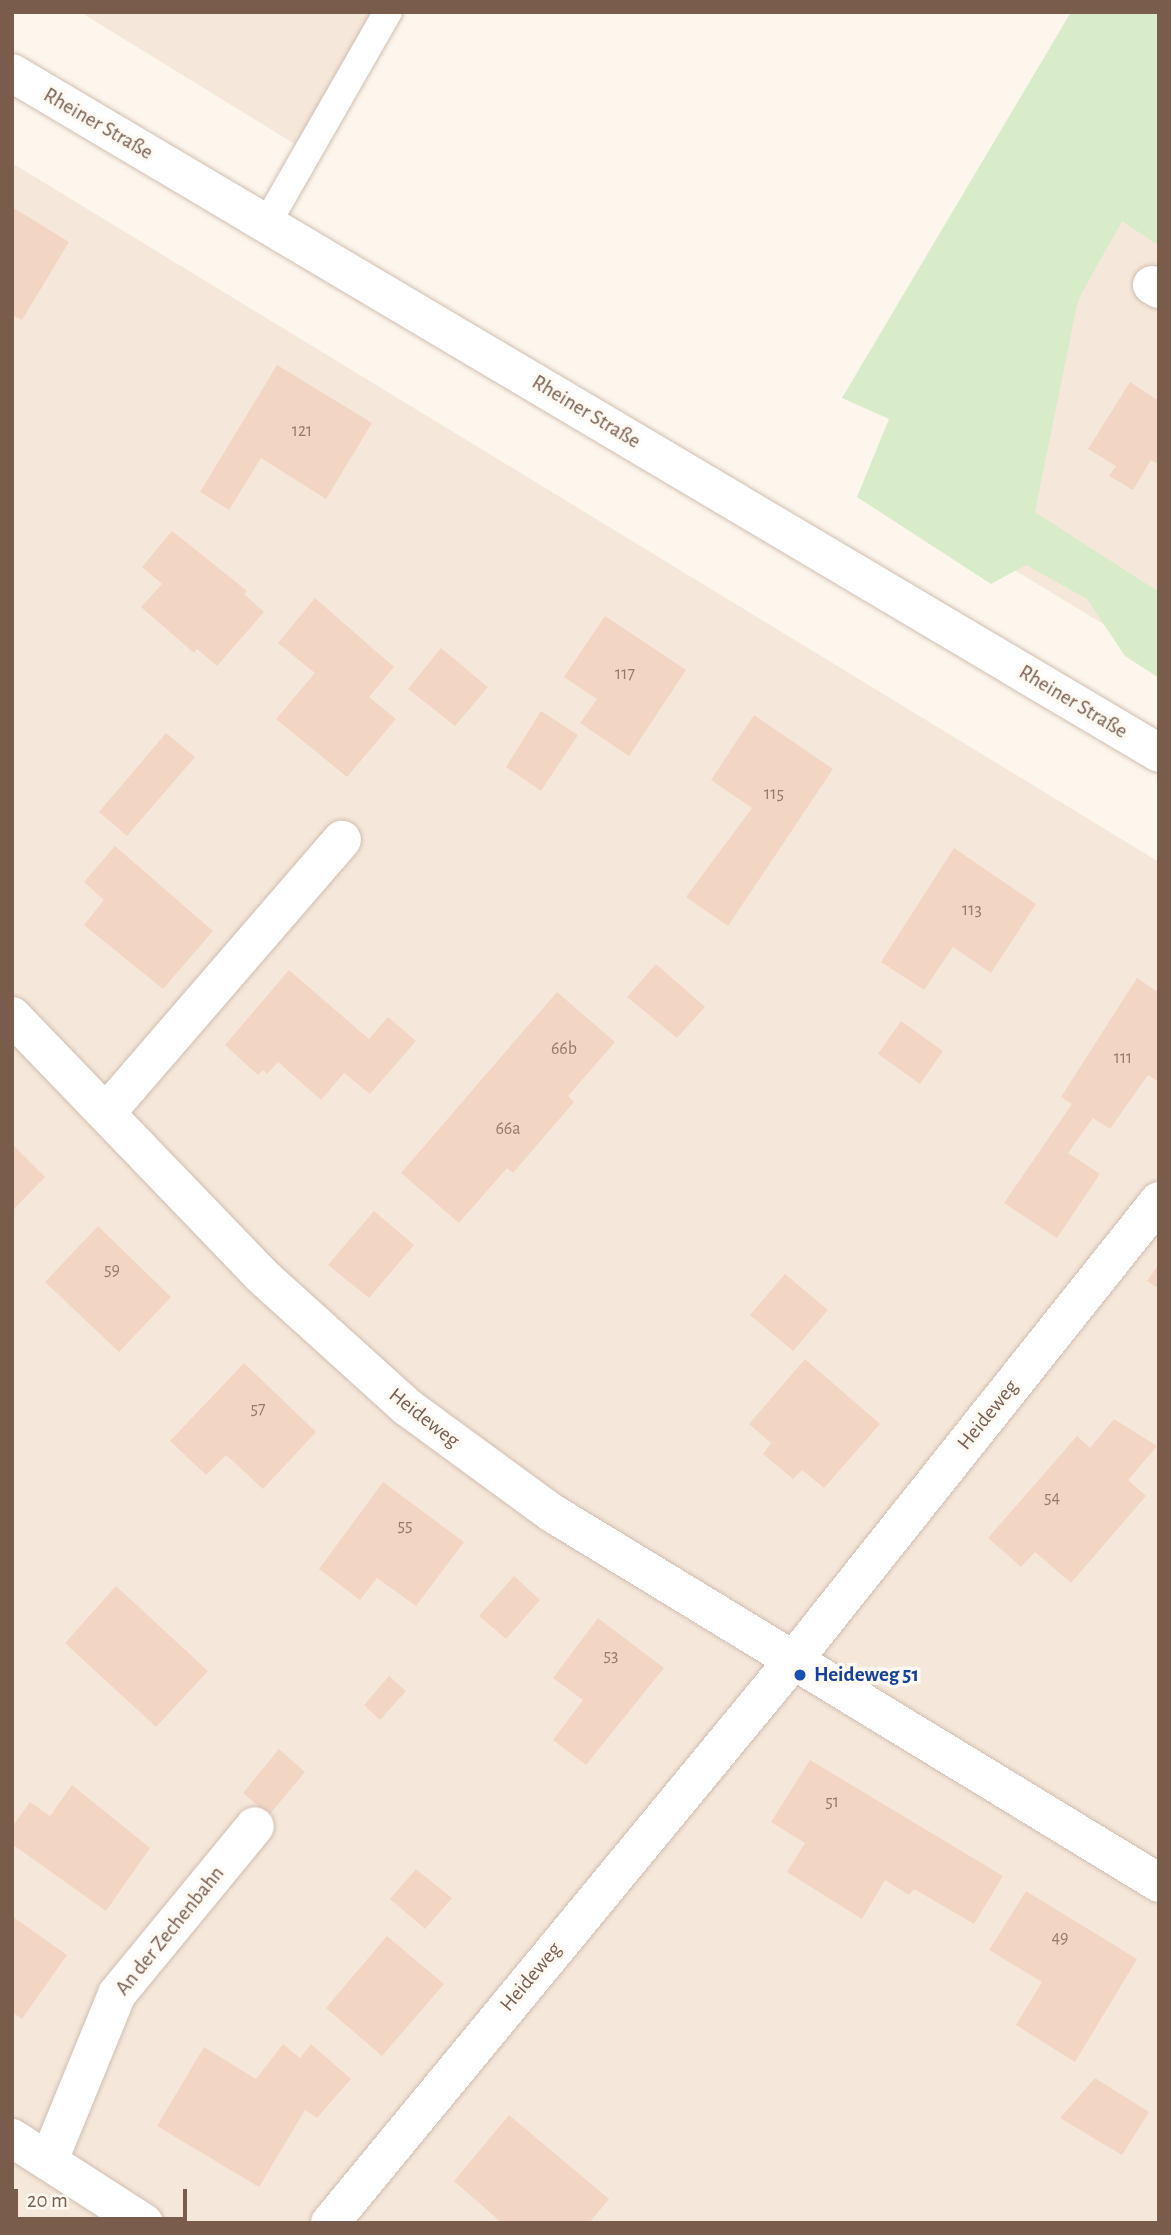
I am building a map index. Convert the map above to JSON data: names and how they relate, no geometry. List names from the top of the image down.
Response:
{
  "streets": {
    "street": ["Rheiner Straße", "Heideweg", "An der Zechenbahn"]
  },
  "places": ["Heideweg 51"],
  "house_numbers": [
    "121",
    "117",
    "115",
    "113",
    "66b",
    "111",
    "66a",
    "59",
    "57",
    "54",
    "55",
    "53",
    "51",
    "49"
  ],
  "scale_bar": "20 m"
}
